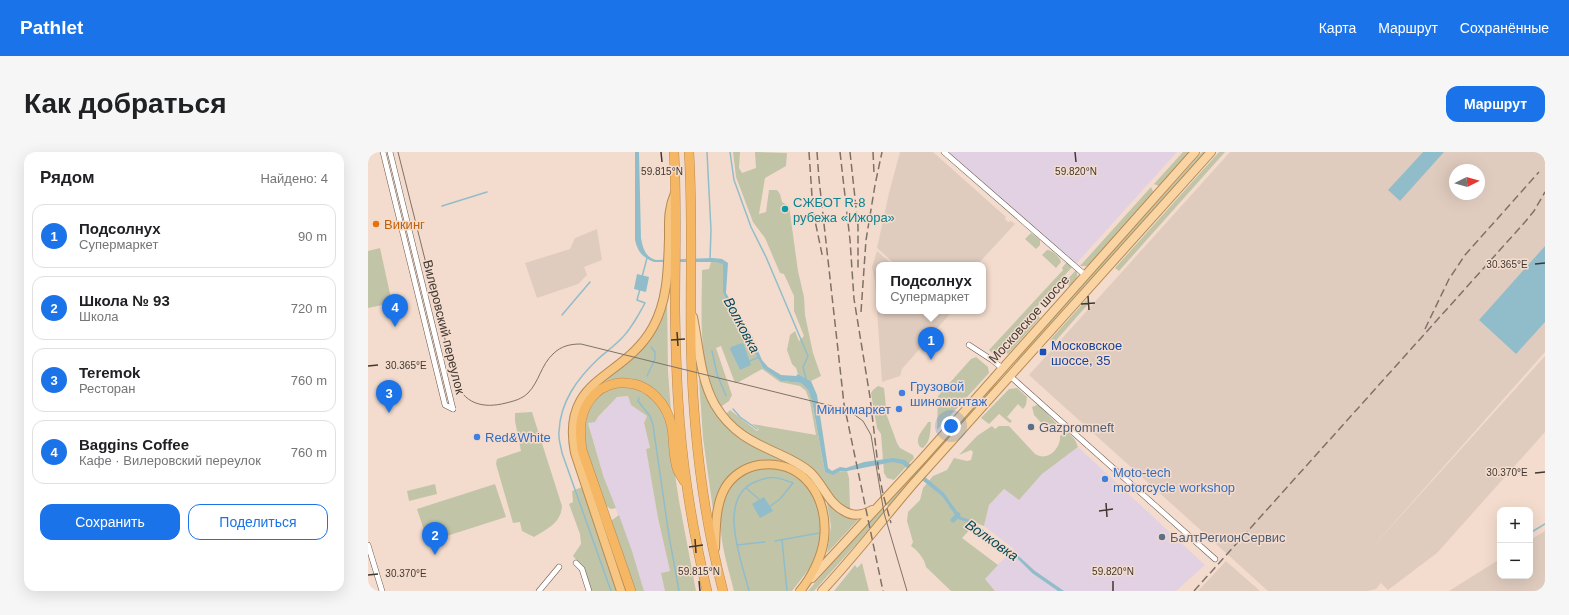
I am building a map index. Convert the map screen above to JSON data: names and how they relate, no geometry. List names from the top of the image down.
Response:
{
  "streets": {
    "highway": ["Московское шоссе"],
    "street": ["Вилеровский переулок"]
  },
  "water": ["Волковка"],
  "places": {
    "other": [
      "СЖБОТ R-8 рубежа «Ижора»",
      "Викинг",
      "Грузовой шиномонтаж",
      "Минимаркет",
      "Gazpromneft",
      "Red&White",
      "Moto-tech motorcycle workshop",
      "БалтРегионСервис"
    ],
    "transit": ["Московское шоссе, 35"]
  },
  "north": "right",
  "page": {
    "header": "Pathlet",
    "nav": ["Карта", "Маршрут", "Сохранённые"],
    "buttons": [
      "Маршрут",
      ["Сохранить", "Поделиться"]
    ],
    "title": "Как добраться",
    "heading": ["Рядом", "Найдено: 4"],
    "list": [
      {
        "mark": "1",
        "name": "Подсолнух",
        "note": "Супермаркет",
        "value": "90 m"
      },
      {
        "mark": "2",
        "name": "Школа № 93",
        "note": "Школа",
        "value": "720 m"
      },
      {
        "mark": "3",
        "name": "Teremok",
        "note": "Ресторан",
        "value": "760 m"
      },
      {
        "mark": "4",
        "name": "Baggins Coffee",
        "note": "Кафе · Вилеровский переулок",
        "value": "760 m"
      }
    ],
    "popup": ["Подсолнух", "Супермаркет"],
    "pins": [
      "4",
      "1",
      "3",
      "2"
    ],
    "map_buttons": ["+", "−"]
  },
  "coordinates": [
    "59.815°N",
    "59.820°N",
    "30.365°E",
    "30.370°E"
  ]
}
